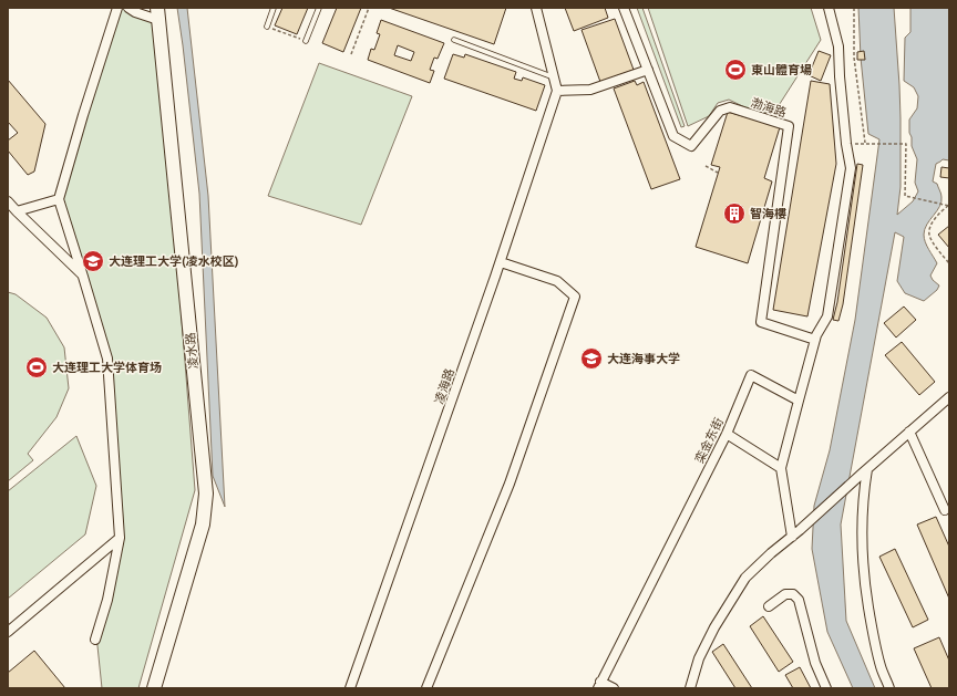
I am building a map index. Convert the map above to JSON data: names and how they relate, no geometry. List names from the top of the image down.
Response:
{
  "streets": {
    "main road": ["凌水路"],
    "street": ["渤海路", "凌海路", "栾金东街"]
  },
  "places": {
    "sports": ["東山體育場", "大连理工大学体育场"],
    "building": ["智海樓"],
    "school or university": ["大连理工大学(凌水校区)", "大连海事大学"]
  }
}
